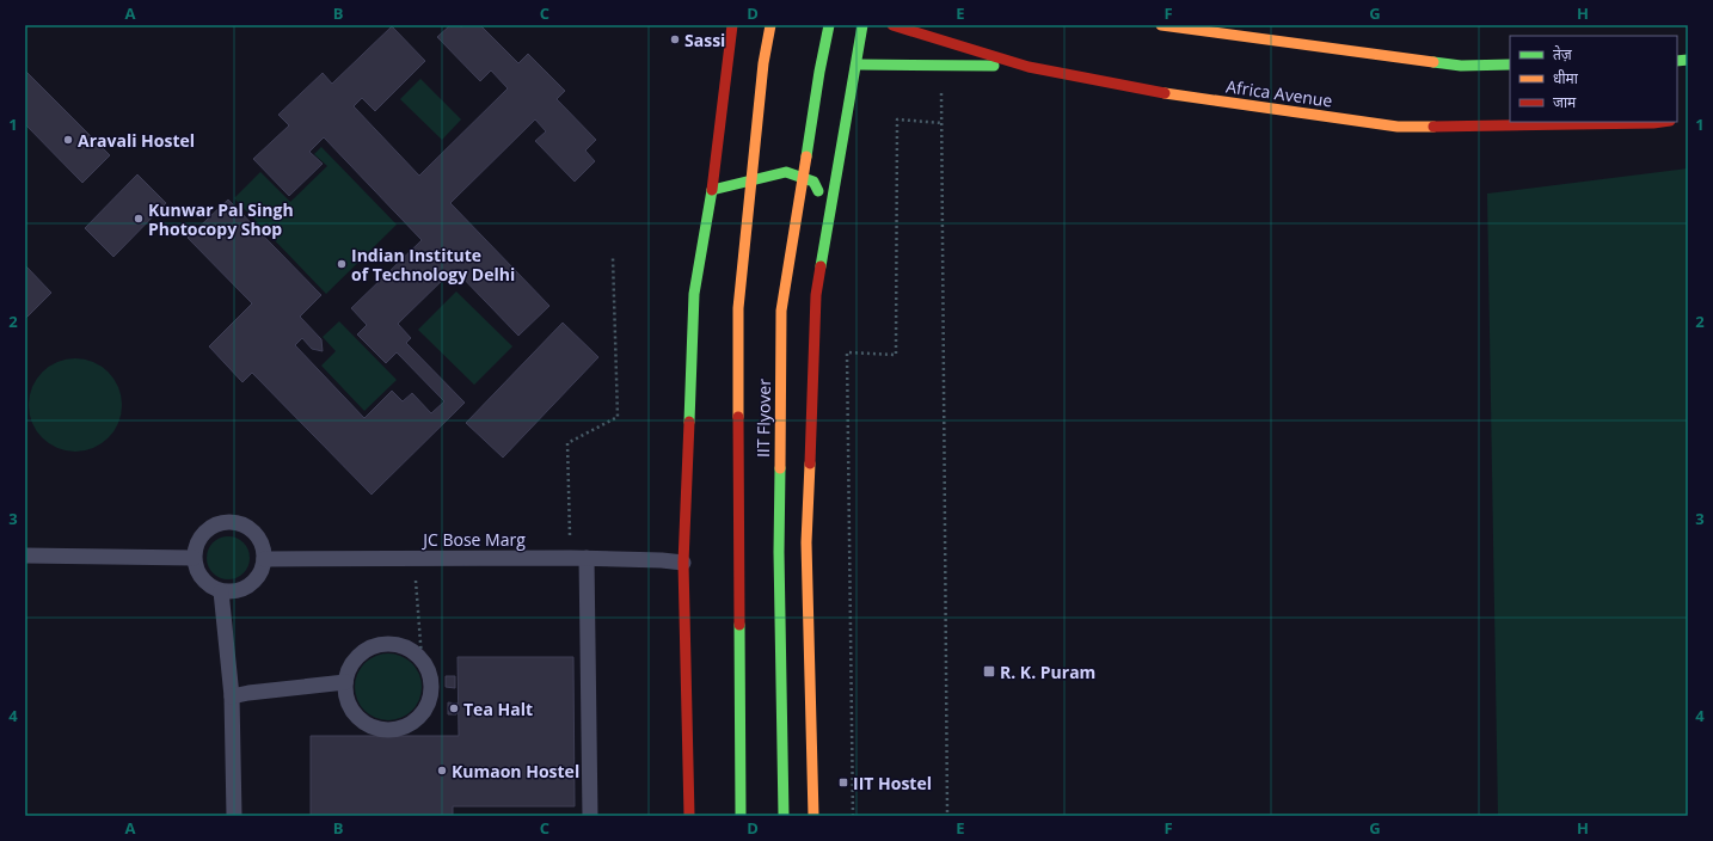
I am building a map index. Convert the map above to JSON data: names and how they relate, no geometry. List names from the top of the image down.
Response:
{
  "streets": {
    "main road": ["Africa Avenue", "IIT Flyover"],
    "lane": ["JC Bose Marg"]
  },
  "places": {
    "other": [
      "Sassi",
      "Aravali Hostel",
      "Kunwar Pal Singh Photocopy Shop",
      "Indian Institute of Technology Delhi",
      "Tea Halt",
      "Kumaon Hostel"
    ],
    "transit": ["R. K. Puram", "IIT Hostel"]
  },
  "legend": ["तेज़", "धीमा", "जाम"],
  "grid": {
    "columns": [
      "A",
      "B",
      "C",
      "D",
      "E",
      "F",
      "G",
      "H"
    ],
    "rows": [
      "1",
      "2",
      "3",
      "4"
    ]
  }
}
